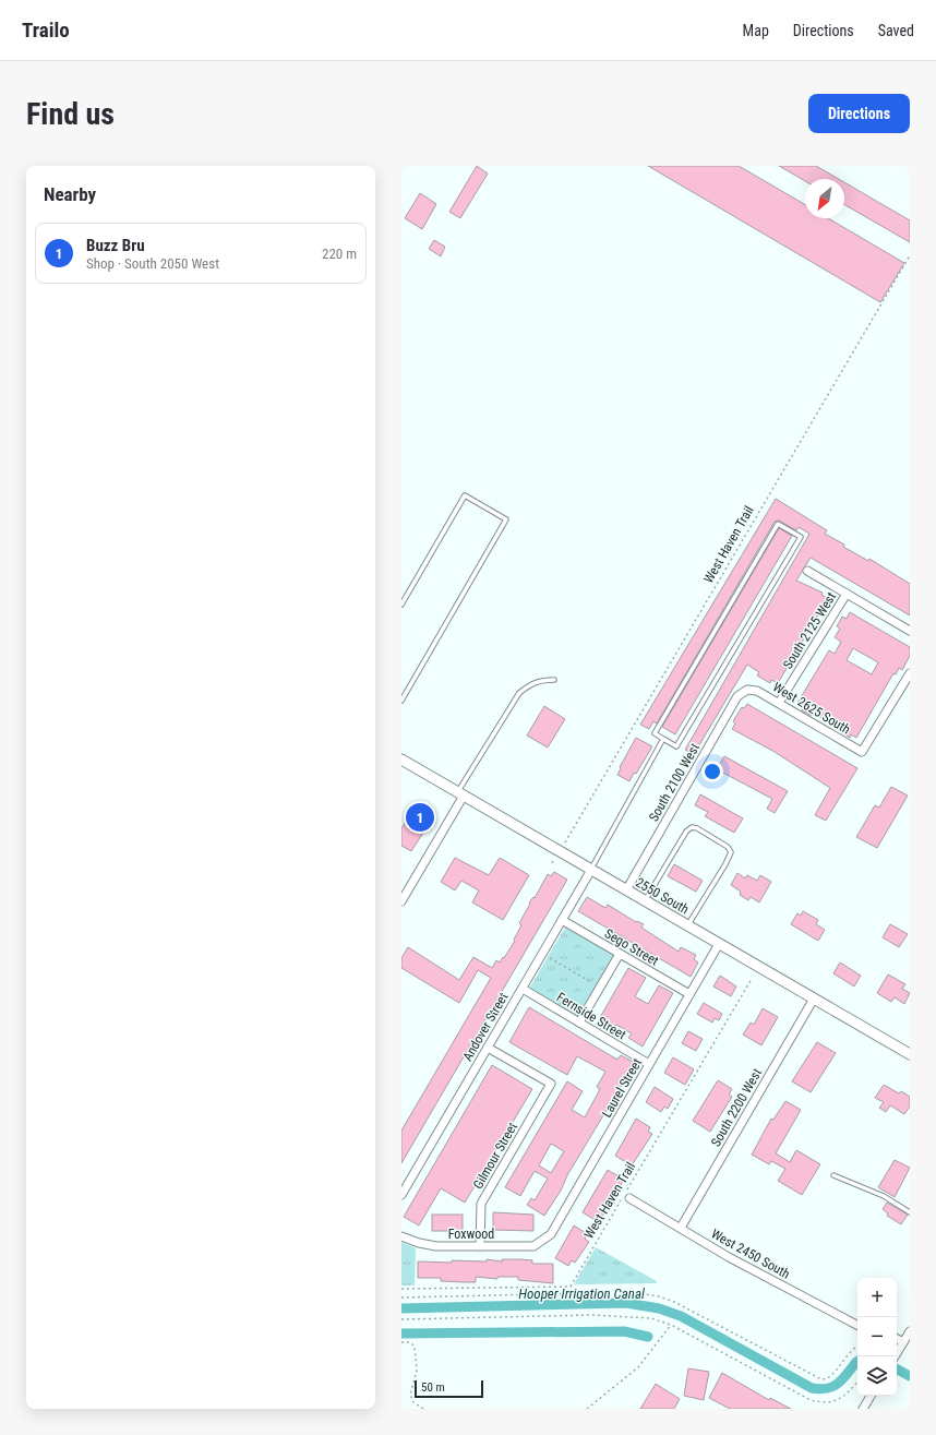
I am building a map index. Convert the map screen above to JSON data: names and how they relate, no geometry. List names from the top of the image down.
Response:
{
  "streets": {
    "street": [
      "South 2125 West",
      "West 2625 South",
      "South 2100 West",
      "2550 South",
      "Sego Street",
      "Fernside Street",
      "Andover Street",
      "Laurel Street",
      "South 2200 West",
      "Gilmour Street",
      "Foxwood",
      "West 2450 South"
    ],
    "path": ["West Haven Trail"]
  },
  "crossings": [
    ["South 2125 West", "West 2625 South"],
    ["West 2625 South", "South 2100 West"],
    ["South 2100 West", "2550 South"],
    ["2550 South", "Andover Street"],
    ["2550 South", "Laurel Street"],
    ["2550 South", "South 2200 West"],
    ["Sego Street", "Andover Street"],
    ["Sego Street", "Laurel Street"],
    ["Fernside Street", "Andover Street"],
    ["Fernside Street", "Laurel Street"],
    ["Andover Street", "Gilmour Street"],
    ["Laurel Street", "Foxwood"],
    ["South 2200 West", "West 2450 South"],
    ["Gilmour Street", "Foxwood"]
  ],
  "water": ["Hooper Irrigation Canal"],
  "scale_bar": "50 m",
  "north": "bottom left",
  "page": {
    "header": "Trailo",
    "nav": ["Map", "Directions", "Saved"],
    "buttons": "Directions",
    "title": "Find us",
    "heading": "Nearby",
    "list": [
      {
        "mark": "1",
        "name": "Buzz Bru",
        "note": "Shop · South 2050 West",
        "value": "220 m"
      }
    ],
    "pins": "1",
    "map_buttons": ["+", "−"],
    "scale": "50 m"
  }
}
